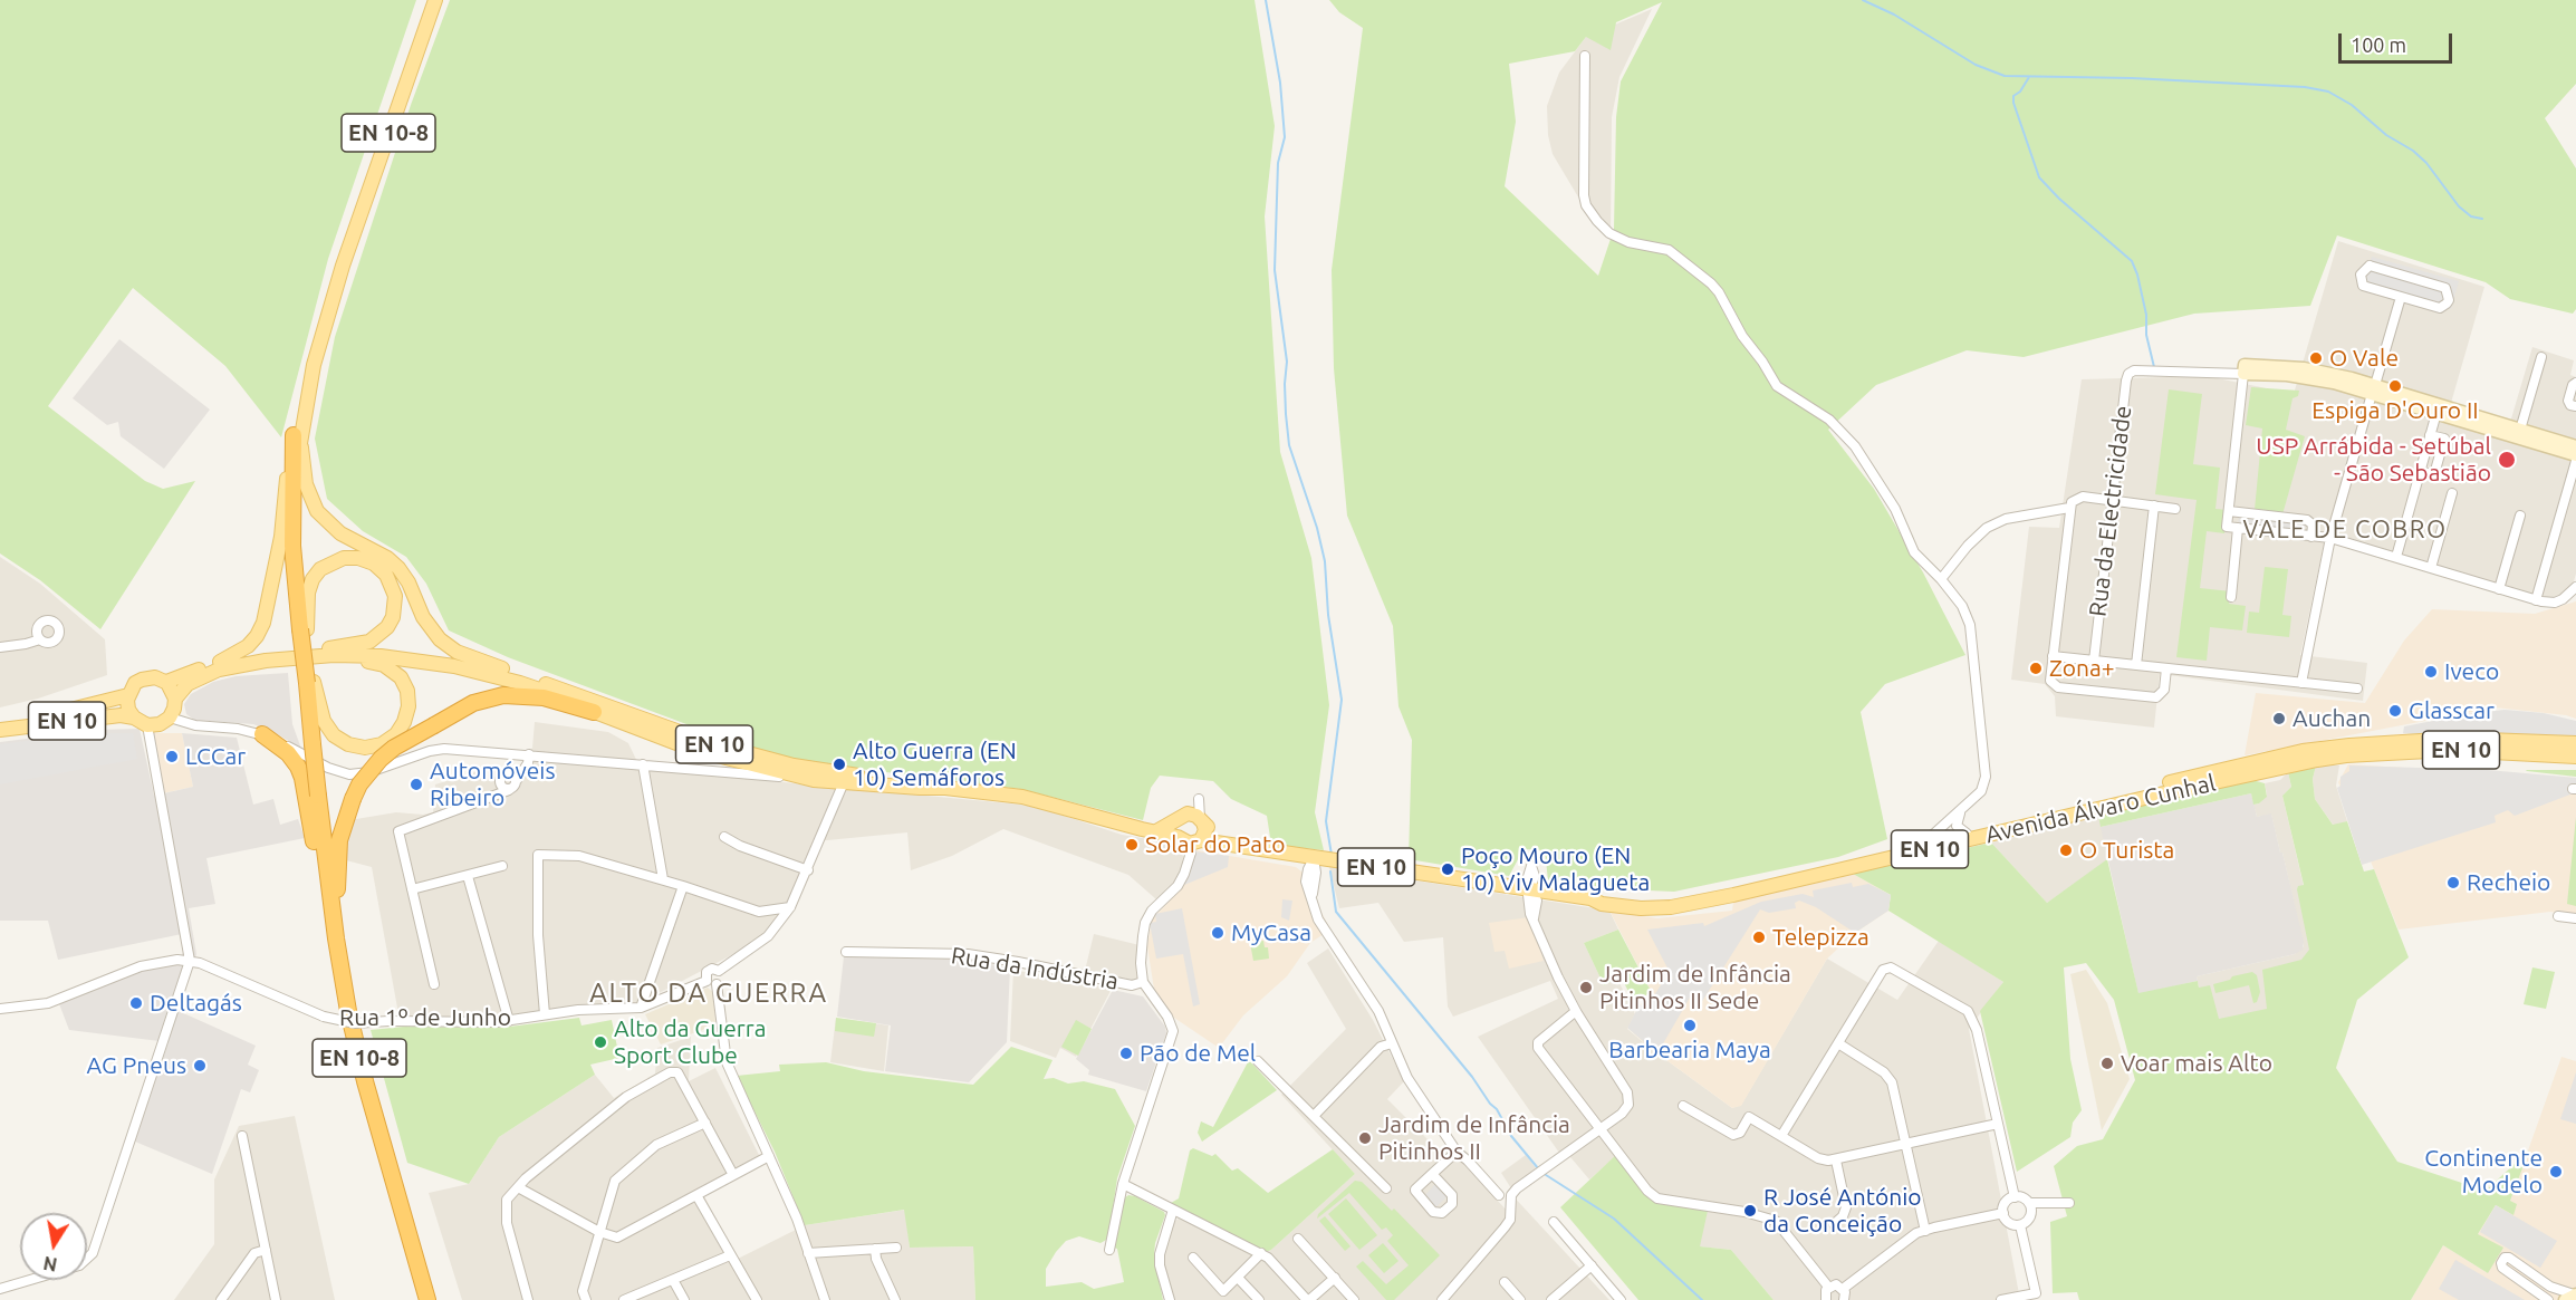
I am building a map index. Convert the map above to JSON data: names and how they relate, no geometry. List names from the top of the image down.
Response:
{
  "streets": {
    "highway": ["EN 10-8"],
    "main road": ["EN 10", "Avenida Álvaro Cunhal"],
    "street": ["Rua da Electricidade", "Rua da Indústria", "Rua 1º de Junho"]
  },
  "crossings": [
    ["EN 10", "Avenida Álvaro Cunhal"]
  ],
  "districts": ["VALE DE COBRO", "ALTO DA GUERRA"],
  "places": [
    "O Vale",
    "Espiga D'Ouro II",
    "USP Arrábida - Setúbal - São Sebastião",
    "Zona+",
    "Iveco",
    "Glasscar",
    "Auchan",
    "LCCar",
    "Alto Guerra (EN 10) Semáforos",
    "Automóveis Ribeiro",
    "Solar do Pato",
    "O Turista",
    "Poço Mouro (EN 10) Viv Malagueta",
    "Recheio",
    "MyCasa",
    "Telepizza",
    "Jardim de Infância Pitinhos II Sede",
    "Deltagás",
    "Barbearia Maya",
    "Alto da Guerra Sport Clube",
    "Pão de Mel",
    "Voar mais Alto",
    "AG Pneus",
    "Jardim de Infância Pitinhos II",
    "Continente Modelo",
    "R José António da Conceição"
  ],
  "scale_bar": "100 m",
  "north": "bottom"
}
